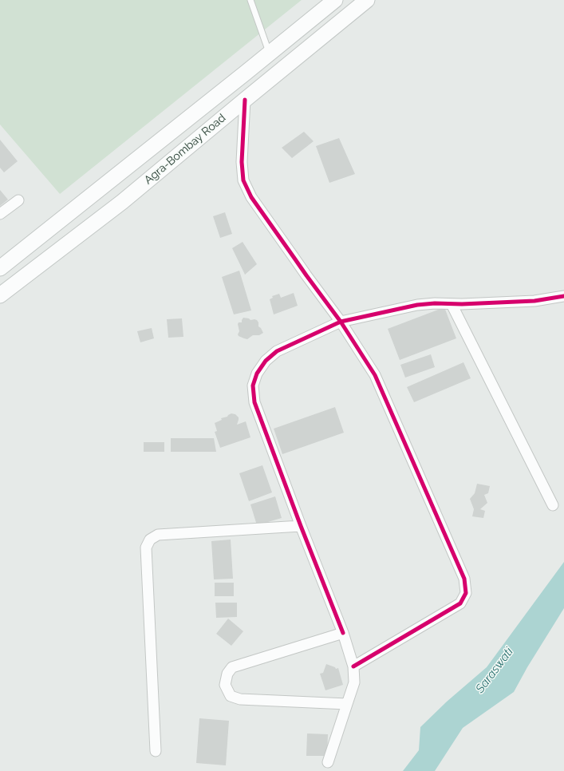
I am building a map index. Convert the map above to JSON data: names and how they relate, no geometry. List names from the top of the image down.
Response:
{
  "streets": {
    "main road": ["Agra-Bombay Road"]
  },
  "water": ["Saraswati"]
}
